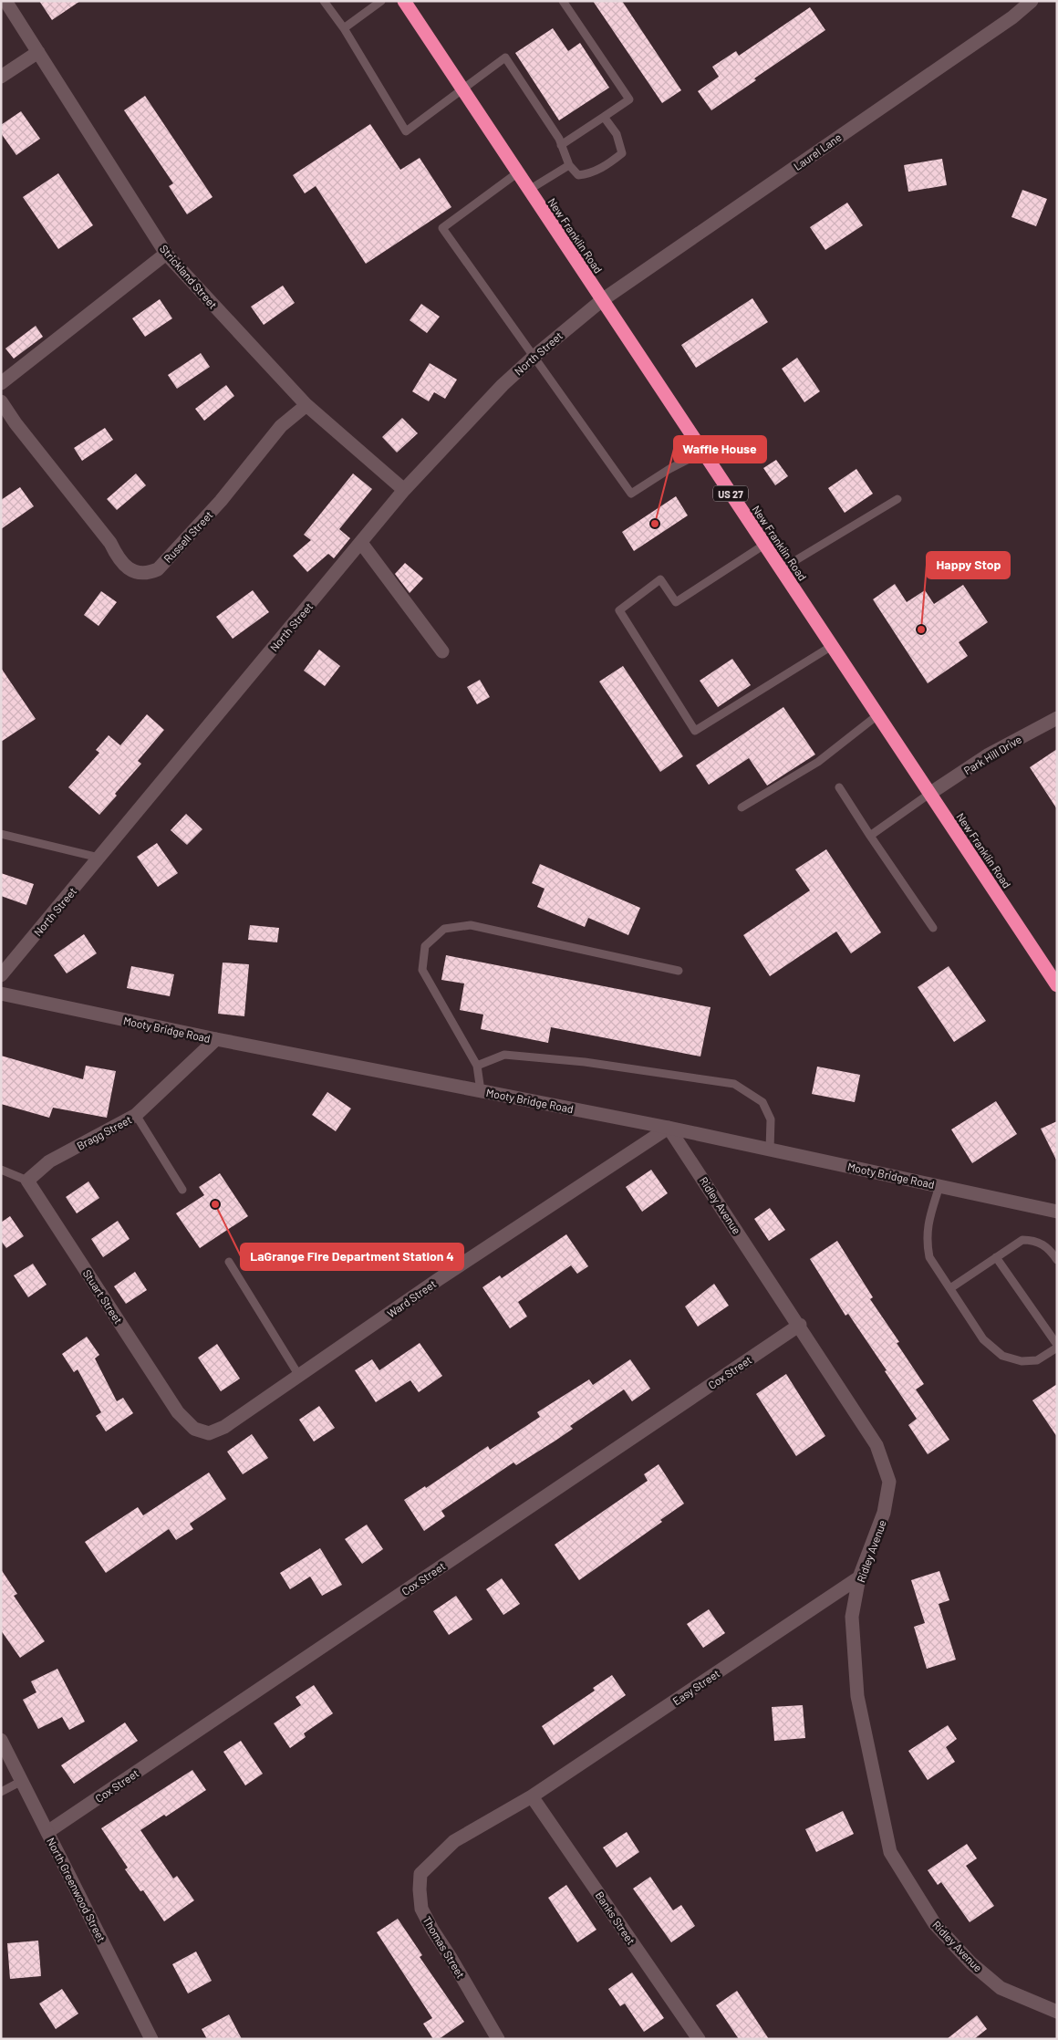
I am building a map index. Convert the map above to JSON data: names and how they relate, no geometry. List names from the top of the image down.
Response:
{
  "streets": {
    "highway": ["New Franklin Road", "US 27"],
    "street": [
      "Laurel Lane",
      "Strickland Street",
      "North Street",
      "Russell Street",
      "Park Hill Drive",
      "Mooty Bridge Road",
      "Bragg Street",
      "Ridley Avenue",
      "Stuart Street",
      "Ward Street",
      "Cox Street",
      "Easy Street",
      "North Greenwood Street",
      "Banks Street",
      "Thomas Street"
    ]
  },
  "crossings": [
    ["Laurel Lane", "New Franklin Road"],
    ["Laurel Lane", "North Street"],
    ["New Franklin Road", "North Street"],
    ["New Franklin Road", "Park Hill Drive"],
    ["Strickland Street", "North Street"],
    ["Strickland Street", "Russell Street"],
    ["Mooty Bridge Road", "Bragg Street"],
    ["Mooty Bridge Road", "Ridley Avenue"],
    ["Mooty Bridge Road", "Ward Street"],
    ["Bragg Street", "Stuart Street"],
    ["Ridley Avenue", "Ward Street"],
    ["Ridley Avenue", "Cox Street"],
    ["Ridley Avenue", "Easy Street"],
    ["Stuart Street", "Ward Street"],
    ["Cox Street", "North Greenwood Street"],
    ["Easy Street", "Banks Street"],
    ["Easy Street", "Thomas Street"],
    ["Banks Street", "Thomas Street"]
  ],
  "places": ["Waffle House", "Happy Stop", "LaGrange Fire Department Station 4"]
}
